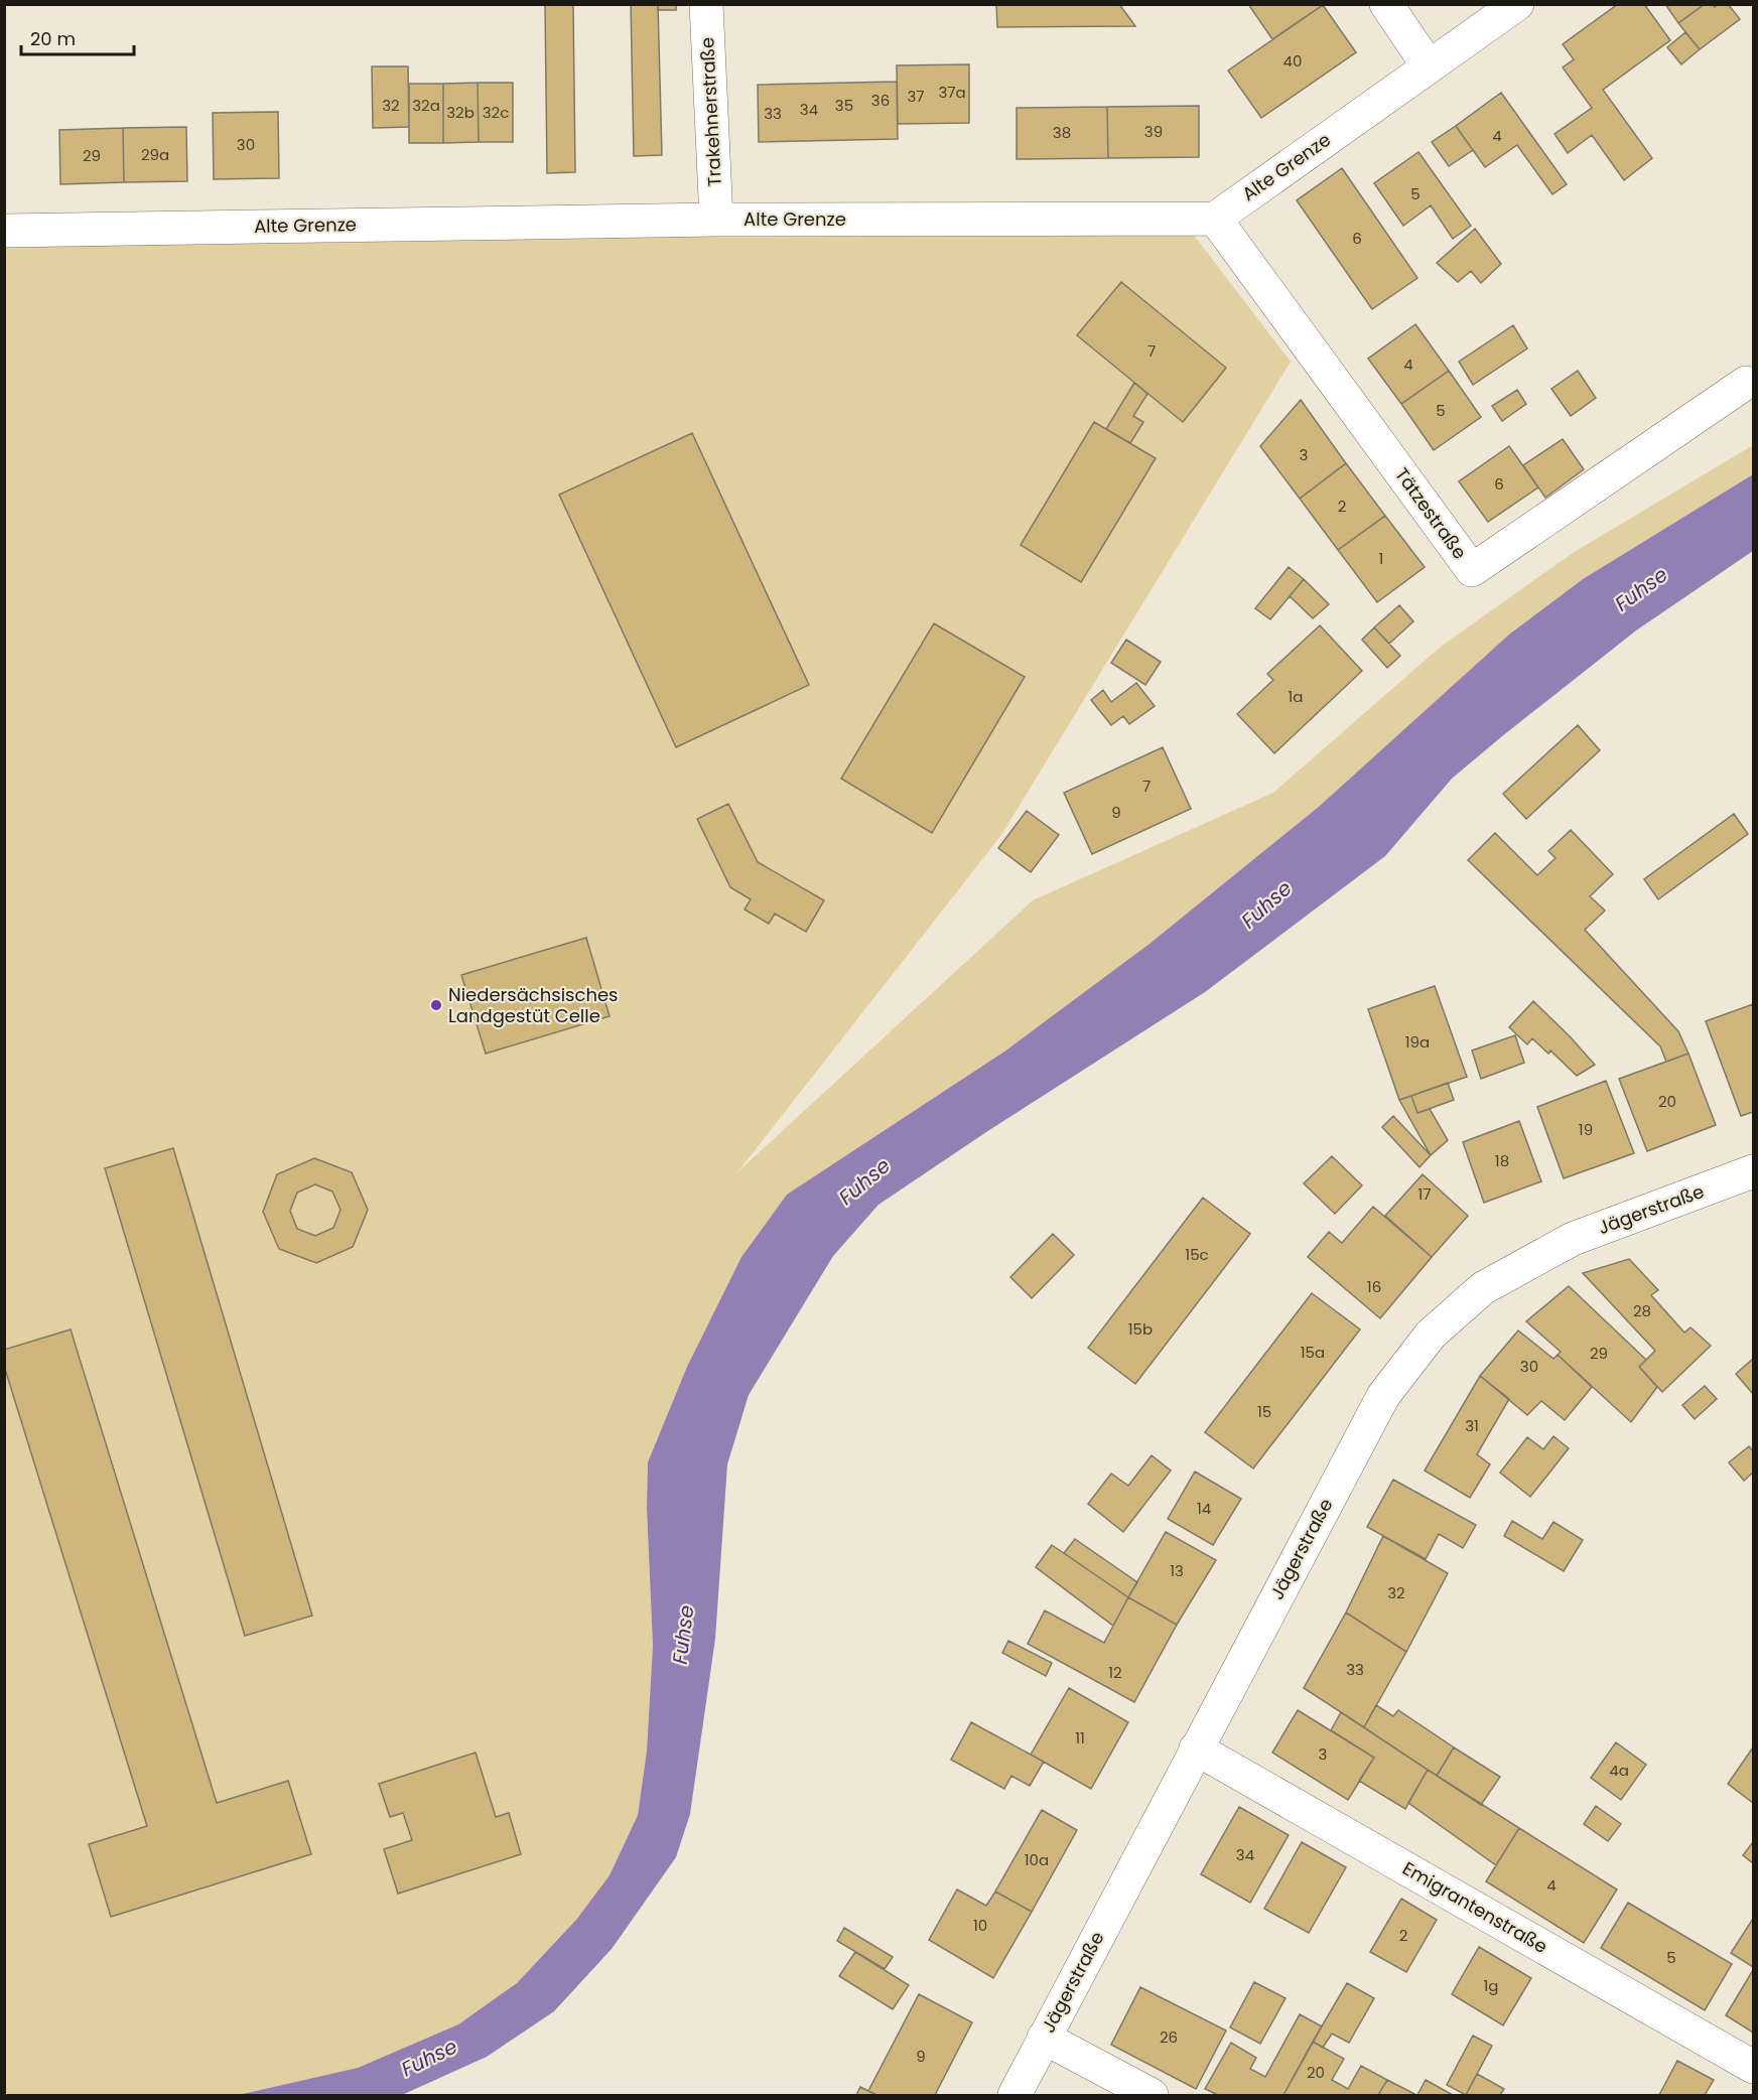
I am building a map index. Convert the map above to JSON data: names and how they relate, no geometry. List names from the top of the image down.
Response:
{
  "streets": {
    "street": [
      "Trakehnerstraße",
      "Alte Grenze",
      "Tätzestraße",
      "Jägerstraße",
      "Emigrantenstraße"
    ]
  },
  "crossings": [
    ["Trakehnerstraße", "Alte Grenze"],
    ["Alte Grenze", "Tätzestraße"],
    ["Jägerstraße", "Emigrantenstraße"]
  ],
  "water": ["Fuhse"],
  "places": ["Niedersächsisches Landgestüt Celle"],
  "house_numbers": [
    "40",
    "37a",
    "37",
    "36",
    "32",
    "32a",
    "35",
    "34",
    "32b",
    "32c",
    "33",
    "39",
    "38",
    "4",
    "30",
    "29a",
    "29",
    "5",
    "6",
    "7",
    "4",
    "5",
    "3",
    "6",
    "2",
    "1",
    "1a",
    "7",
    "9",
    "19a",
    "20",
    "19",
    "18",
    "17",
    "15c",
    "16",
    "28",
    "15b",
    "15a",
    "29",
    "30",
    "15",
    "31",
    "14",
    "13",
    "32",
    "33",
    "12",
    "11",
    "3",
    "4a",
    "34",
    "10a",
    "4",
    "10",
    "2",
    "5",
    "1g",
    "26",
    "9",
    "20"
  ],
  "scale_bar": "20 m"
}
